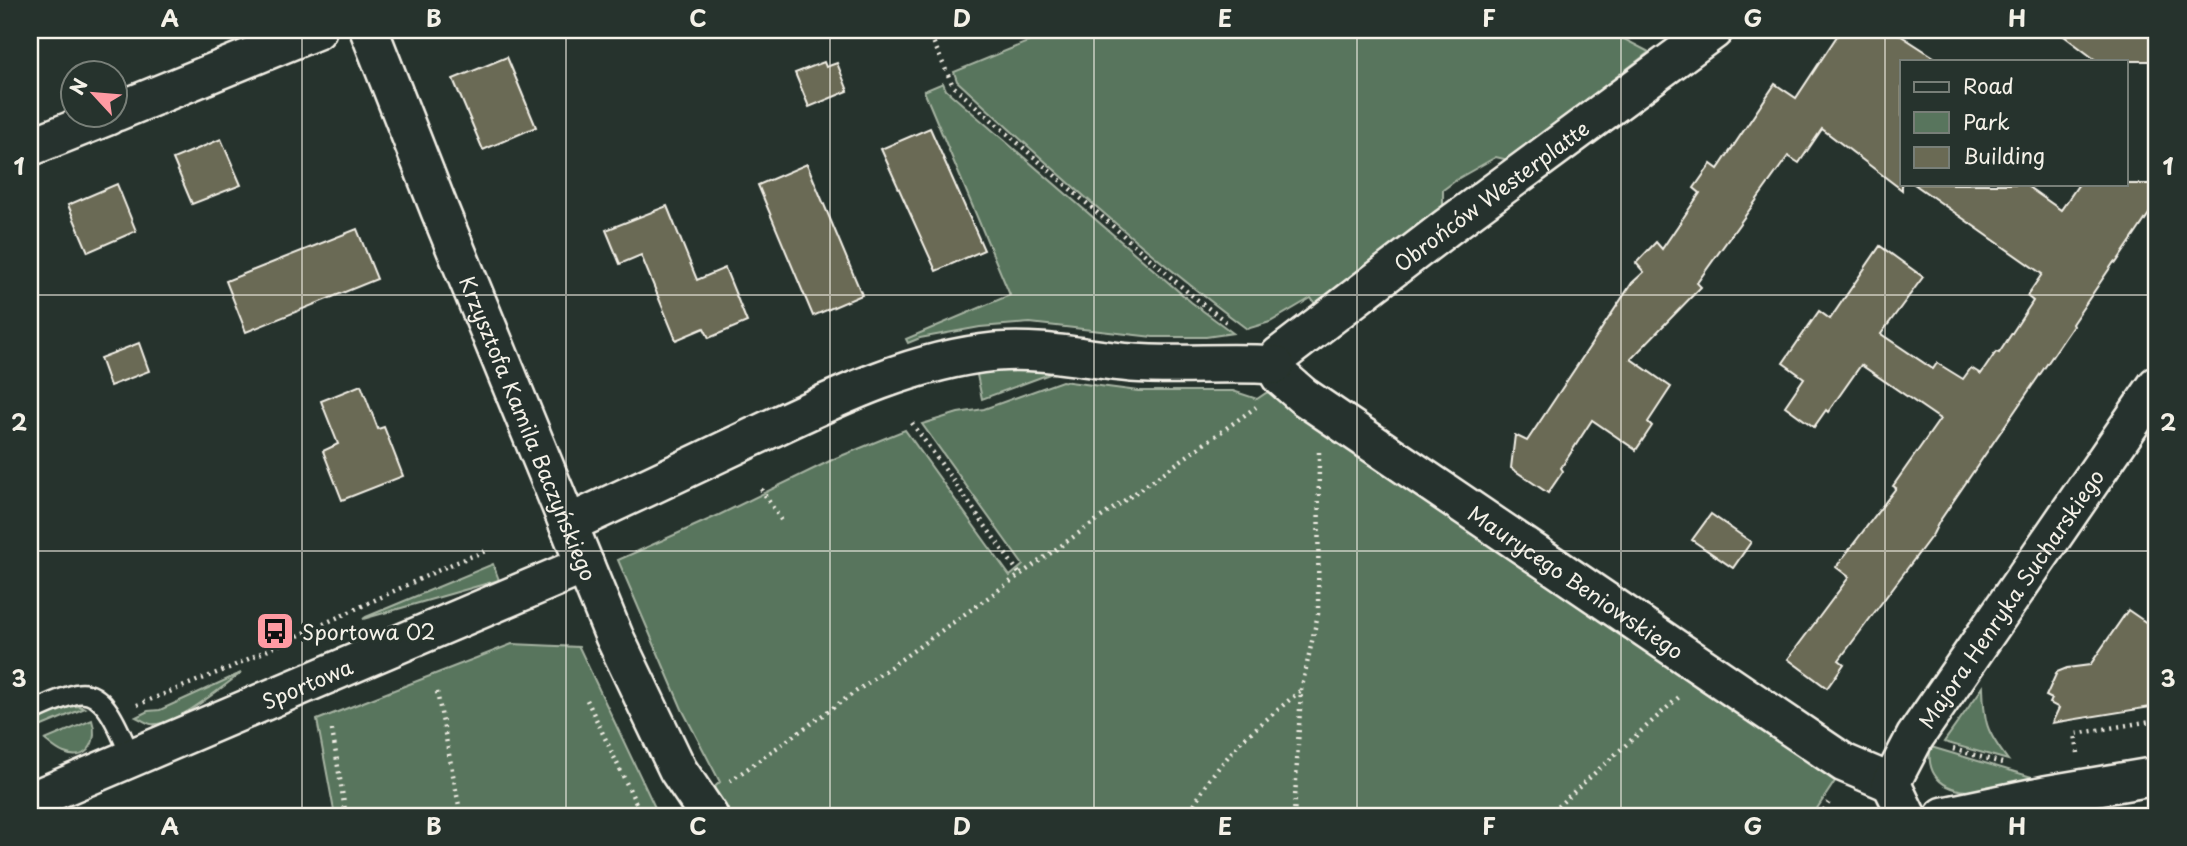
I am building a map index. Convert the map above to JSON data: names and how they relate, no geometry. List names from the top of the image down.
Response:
{
  "streets": {
    "street": [
      "Obrońców Westerplatte",
      "Krzysztofa Kamila Baczyńskiego",
      "Maurycego Beniowskiego",
      "Majora Henryka Sucharskiego",
      "Sportowa"
    ]
  },
  "crossings": [
    ["Obrońców Westerplatte", "Maurycego Beniowskiego"],
    ["Krzysztofa Kamila Baczyńskiego", "Sportowa"],
    ["Maurycego Beniowskiego", "Majora Henryka Sucharskiego"]
  ],
  "places": {
    "bus stop": ["Sportowa 02"]
  },
  "legend": ["Road", "Park", "Building"],
  "north": "top left",
  "grid": {
    "columns": [
      "A",
      "B",
      "C",
      "D",
      "E",
      "F",
      "G",
      "H"
    ],
    "rows": ["1", "2", "3"]
  }
}
